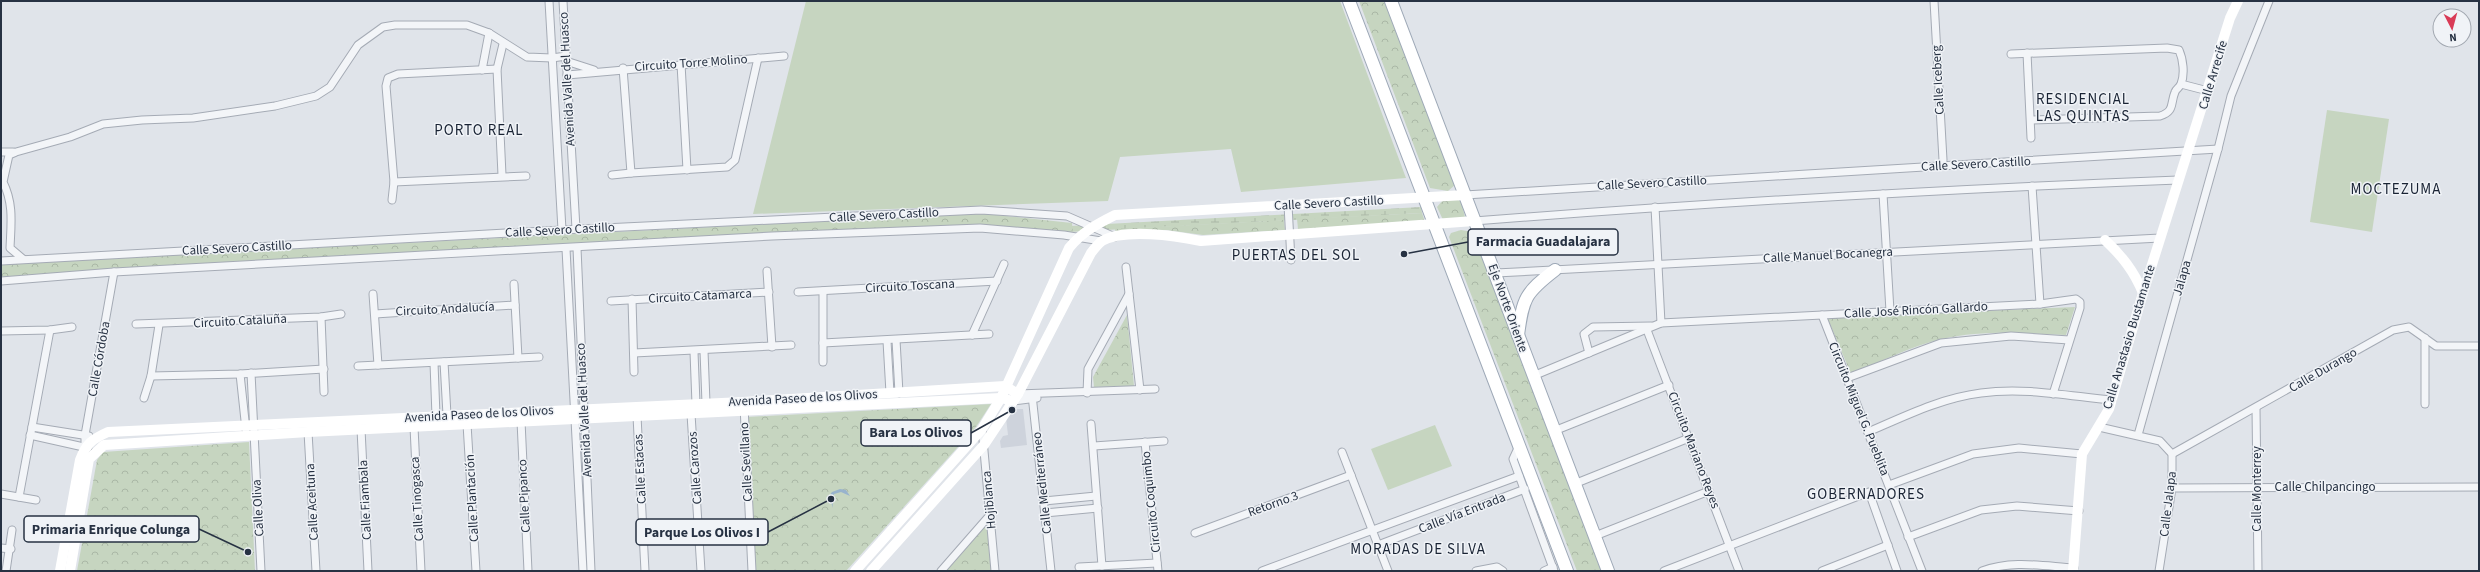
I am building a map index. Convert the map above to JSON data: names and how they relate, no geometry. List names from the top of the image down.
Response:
{
  "streets": {
    "main road": ["Eje Norte Oriente"],
    "street": [
      "Circuito Torre Molino",
      "Calle Arrecife",
      "Avenida Valle del Huasco",
      "Calle Iceberg",
      "Calle Severo Castillo",
      "Calle Manuel Bocanegra",
      "Jalapa",
      "Circuito Toscana",
      "Circuito Catamarca",
      "Circuito Andalucía",
      "Calle José Rincón Gallardo",
      "Circuito Cataluña",
      "Calle Anastasio Bustamante",
      "Calle Córdoba",
      "Calle Durango",
      "Avenida Paseo de los Olivos",
      "Circuito Miguel G. Pueblita",
      "Circuito Mariano Reyes",
      "Calle Sevillano",
      "Calle Carozos",
      "Calle Estacas",
      "Calle Mediterráneo",
      "Calle Chilpancingo",
      "Calle Monterrey",
      "Calle Pipanco",
      "Calle Plantación",
      "Calle Tinogasca",
      "Calle Fiambala",
      "Hojiblanca",
      "Calle Aceituna",
      "Circuito Coquimbo",
      "Retorno 3",
      "Calle Jalapa",
      "Calle Oliva",
      "Calle Vía Entrada"
    ]
  },
  "crossings": [
    ["Circuito Torre Molino", "Avenida Valle del Huasco"],
    ["Calle Arrecife", "Calle Severo Castillo"],
    ["Calle Arrecife", "Calle Anastasio Bustamante"],
    ["Avenida Valle del Huasco", "Calle Severo Castillo"],
    ["Avenida Valle del Huasco", "Avenida Paseo de los Olivos"],
    ["Calle Severo Castillo", "Eje Norte Oriente"],
    ["Calle Severo Castillo", "Calle Anastasio Bustamante"],
    ["Calle Severo Castillo", "Calle Córdoba"],
    ["Calle Manuel Bocanegra", "Eje Norte Oriente"],
    ["Calle Manuel Bocanegra", "Calle Anastasio Bustamante"],
    ["Jalapa", "Calle Jalapa"],
    ["Eje Norte Oriente", "Calle José Rincón Gallardo"],
    ["Calle José Rincón Gallardo", "Circuito Miguel G. Pueblita"],
    ["Calle José Rincón Gallardo", "Circuito Mariano Reyes"],
    ["Calle Anastasio Bustamante", "Calle Jalapa"],
    ["Calle Córdoba", "Avenida Paseo de los Olivos"],
    ["Calle Durango", "Calle Monterrey"],
    ["Calle Durango", "Calle Jalapa"],
    ["Avenida Paseo de los Olivos", "Calle Sevillano"],
    ["Avenida Paseo de los Olivos", "Calle Carozos"],
    ["Avenida Paseo de los Olivos", "Calle Estacas"],
    ["Avenida Paseo de los Olivos", "Calle Pipanco"],
    ["Avenida Paseo de los Olivos", "Calle Plantación"],
    ["Avenida Paseo de los Olivos", "Calle Tinogasca"],
    ["Avenida Paseo de los Olivos", "Calle Fiambala"],
    ["Avenida Paseo de los Olivos", "Calle Aceituna"],
    ["Avenida Paseo de los Olivos", "Calle Oliva"],
    ["Calle Chilpancingo", "Calle Monterrey"],
    ["Calle Chilpancingo", "Calle Jalapa"]
  ],
  "districts": [
    "RESIDENCIAL LAS QUINTAS",
    "PORTO REAL",
    "MOCTEZUMA",
    "PUERTAS DEL SOL",
    "GOBERNADORES",
    "MORADAS DE SILVA"
  ],
  "places": [
    "Farmacia Guadalajara",
    "Bara Los Olivos",
    "Parque Los Olivos I",
    "Primaria Enrique Colunga"
  ],
  "north": "bottom"
}
